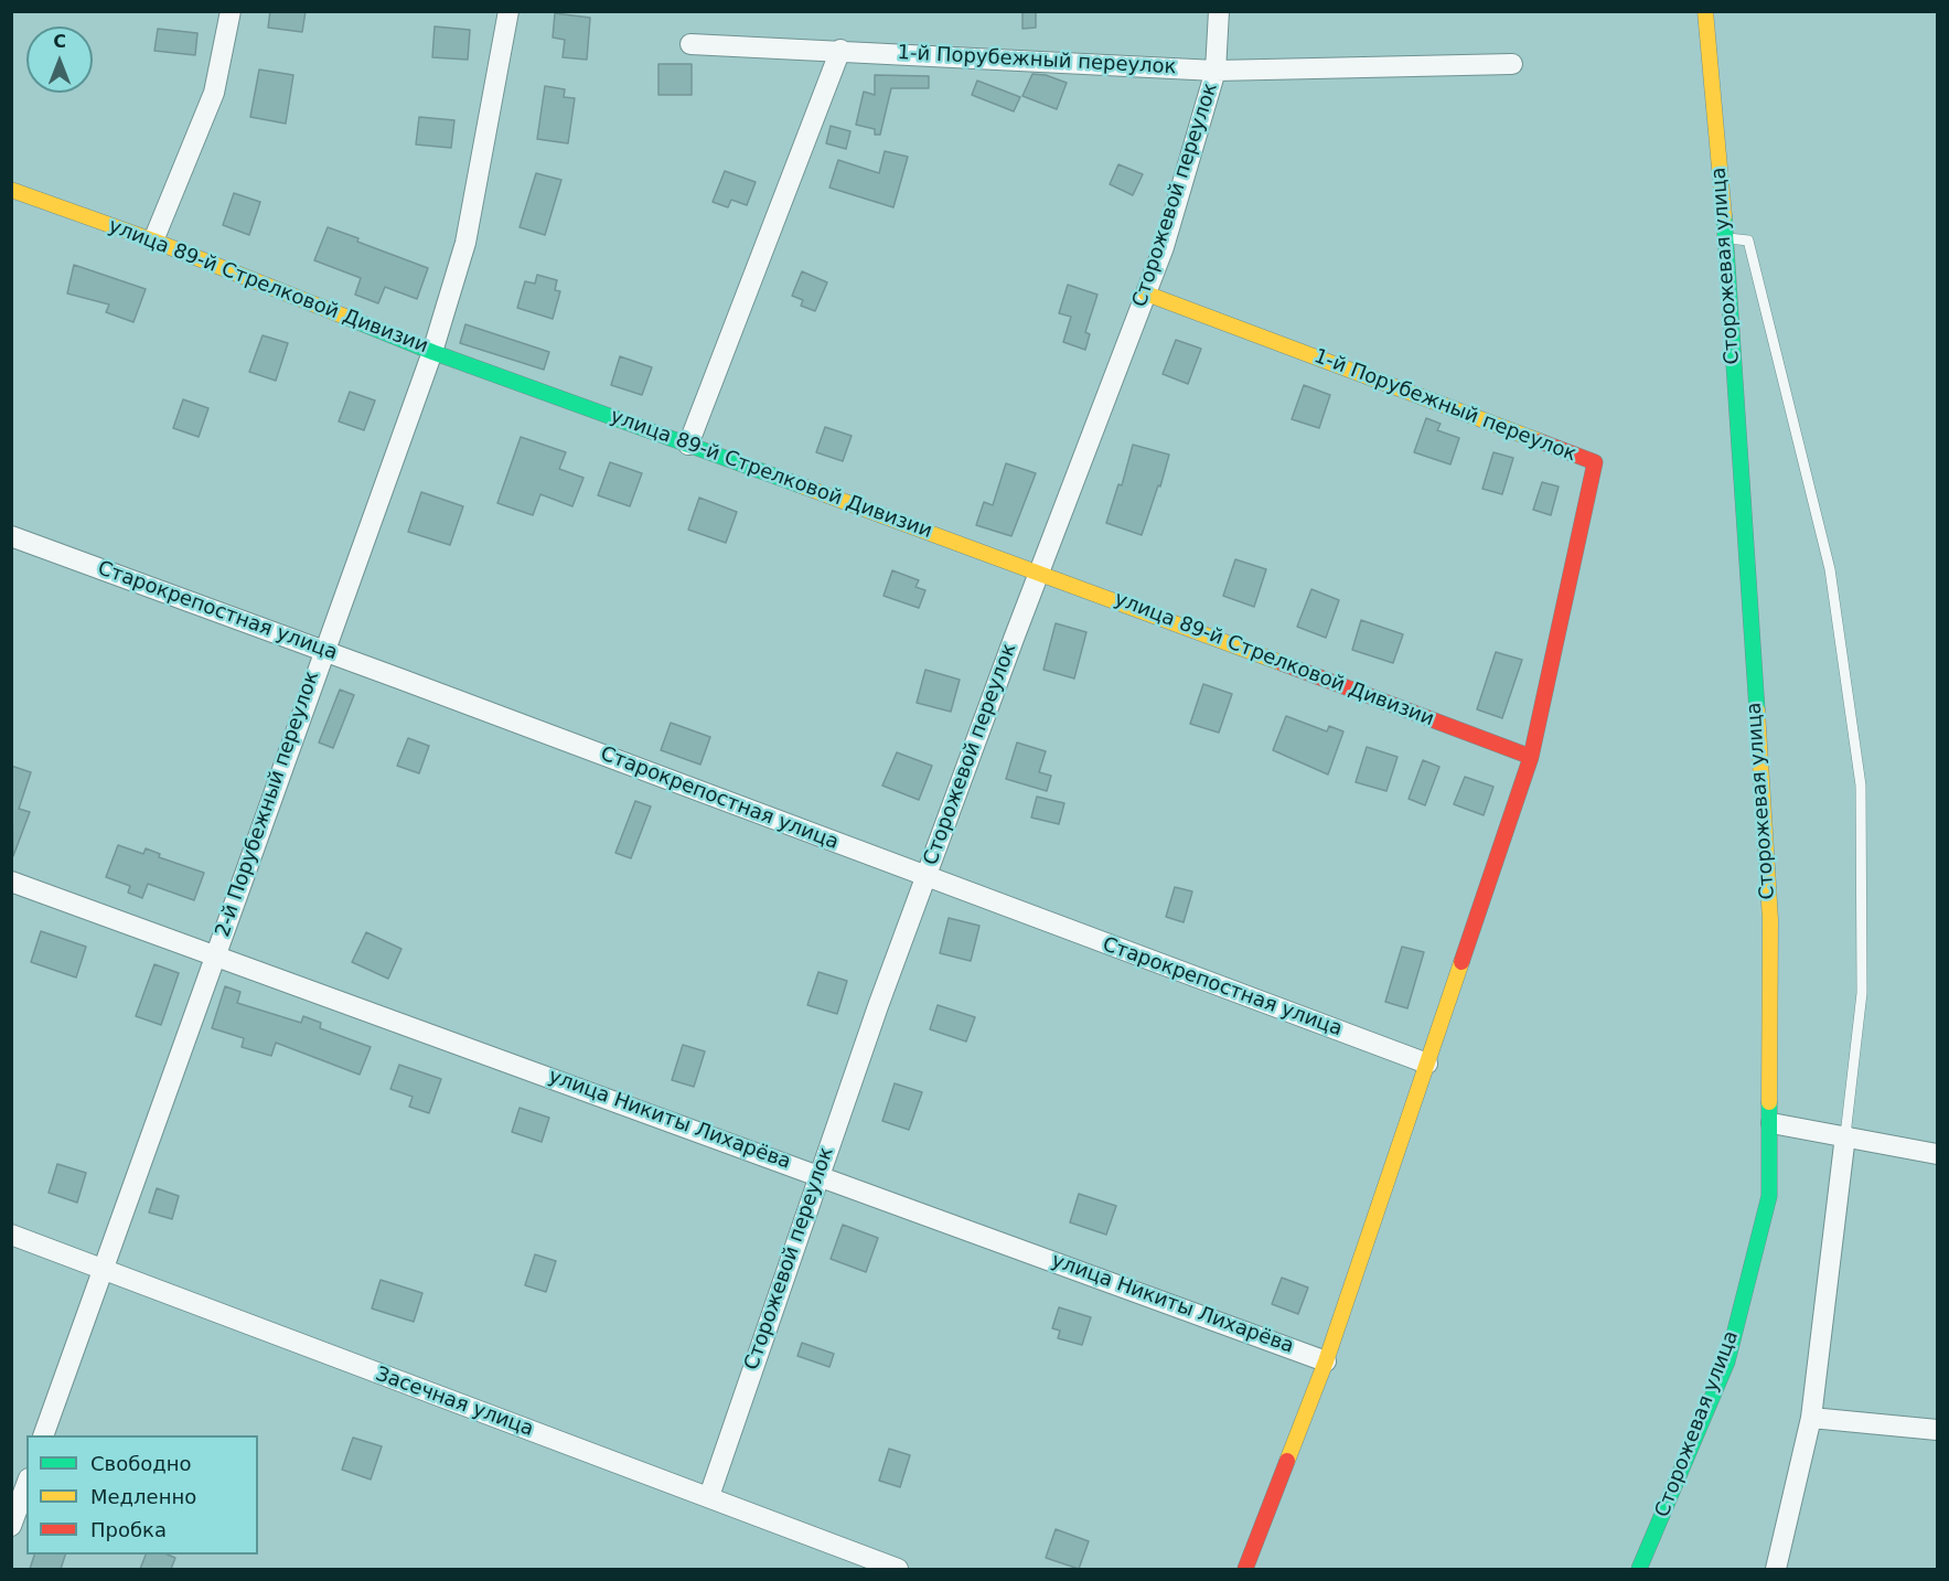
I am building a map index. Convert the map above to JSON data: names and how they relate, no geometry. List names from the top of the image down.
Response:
{
  "streets": {
    "street": [
      "1-й Порубежный переулок",
      "Сторожевой переулок",
      "Сторожевая улица",
      "улица 89-й Стрелковой Дивизии",
      "Старокрепостная улица",
      "2-й Порубежный переулок",
      "улица Никиты Лихарёва",
      "Засечная улица"
    ]
  },
  "crossings": [
    ["1-й Порубежный переулок", "Сторожевой переулок"],
    ["1-й Порубежный переулок", "улица 89-й Стрелковой Дивизии"],
    ["Сторожевой переулок", "улица 89-й Стрелковой Дивизии"],
    ["Сторожевой переулок", "Старокрепостная улица"],
    ["Сторожевой переулок", "улица Никиты Лихарёва"],
    ["Сторожевой переулок", "Засечная улица"],
    ["улица 89-й Стрелковой Дивизии", "2-й Порубежный переулок"],
    ["Старокрепостная улица", "2-й Порубежный переулок"],
    ["2-й Порубежный переулок", "улица Никиты Лихарёва"],
    ["2-й Порубежный переулок", "Засечная улица"]
  ],
  "legend": ["Свободно", "Медленно", "Пробка"],
  "north": "top"
}
